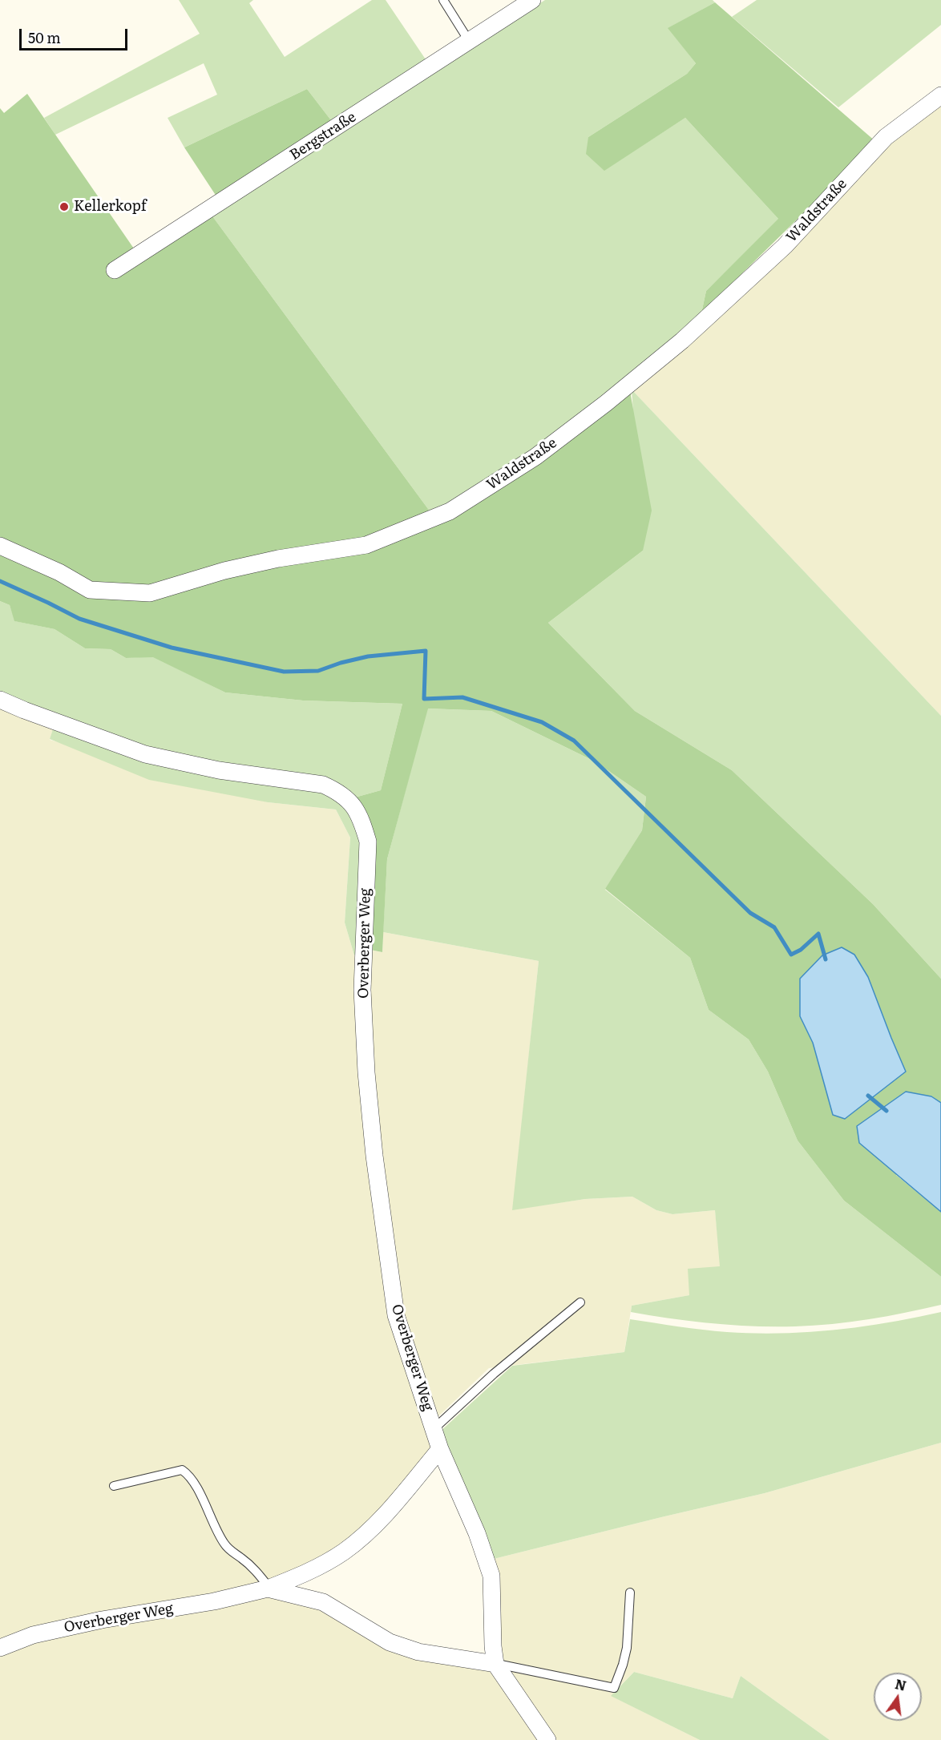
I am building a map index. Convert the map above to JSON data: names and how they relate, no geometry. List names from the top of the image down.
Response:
{
  "streets": {
    "street": ["Bergstraße", "Waldstraße", "Overberger Weg"]
  },
  "places": ["Kellerkopf"],
  "scale_bar": "50 m",
  "north": "top"
}
